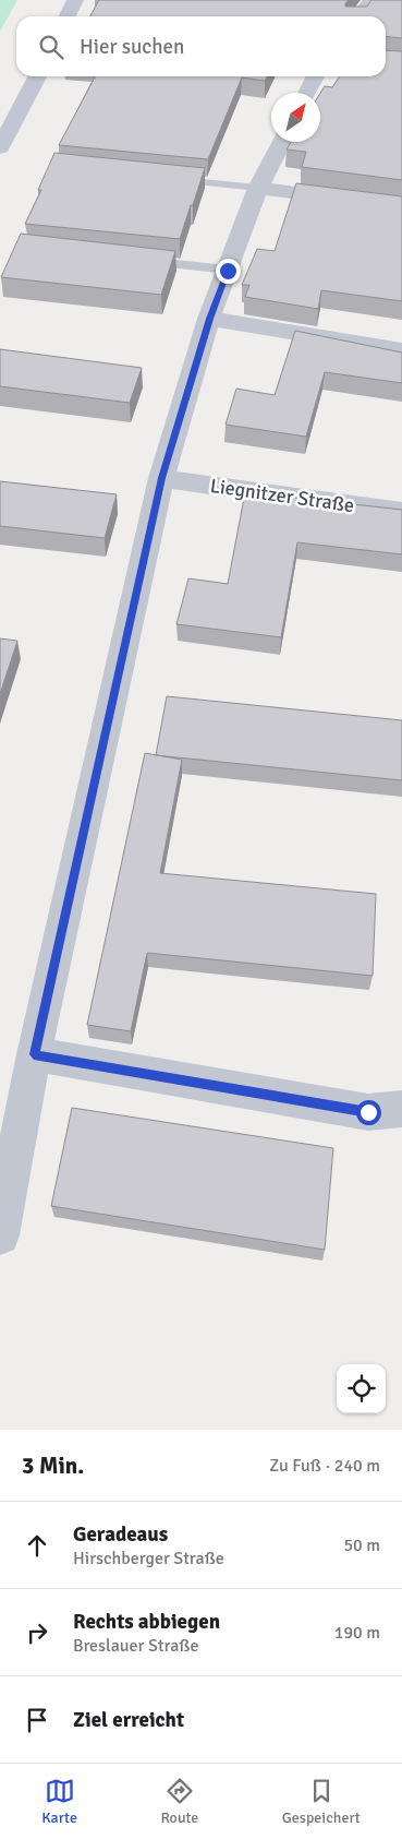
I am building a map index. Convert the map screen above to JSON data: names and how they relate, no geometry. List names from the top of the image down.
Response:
{
  "streets": {
    "street": ["Liegnitzer Straße"]
  },
  "north": "top right",
  "page": {
    "search": "Hier suchen",
    "heading": ["3 Min.", "Zu Fuß · 240 m"],
    "list": [
      ["Geradeaus", "Hirschberger Straße", "50 m"],
      ["Rechts abbiegen", "Breslauer Straße", "190 m"],
      "Ziel erreicht"
    ],
    "nav": ["Karte", "Route", "Gespeichert"]
  }
}
